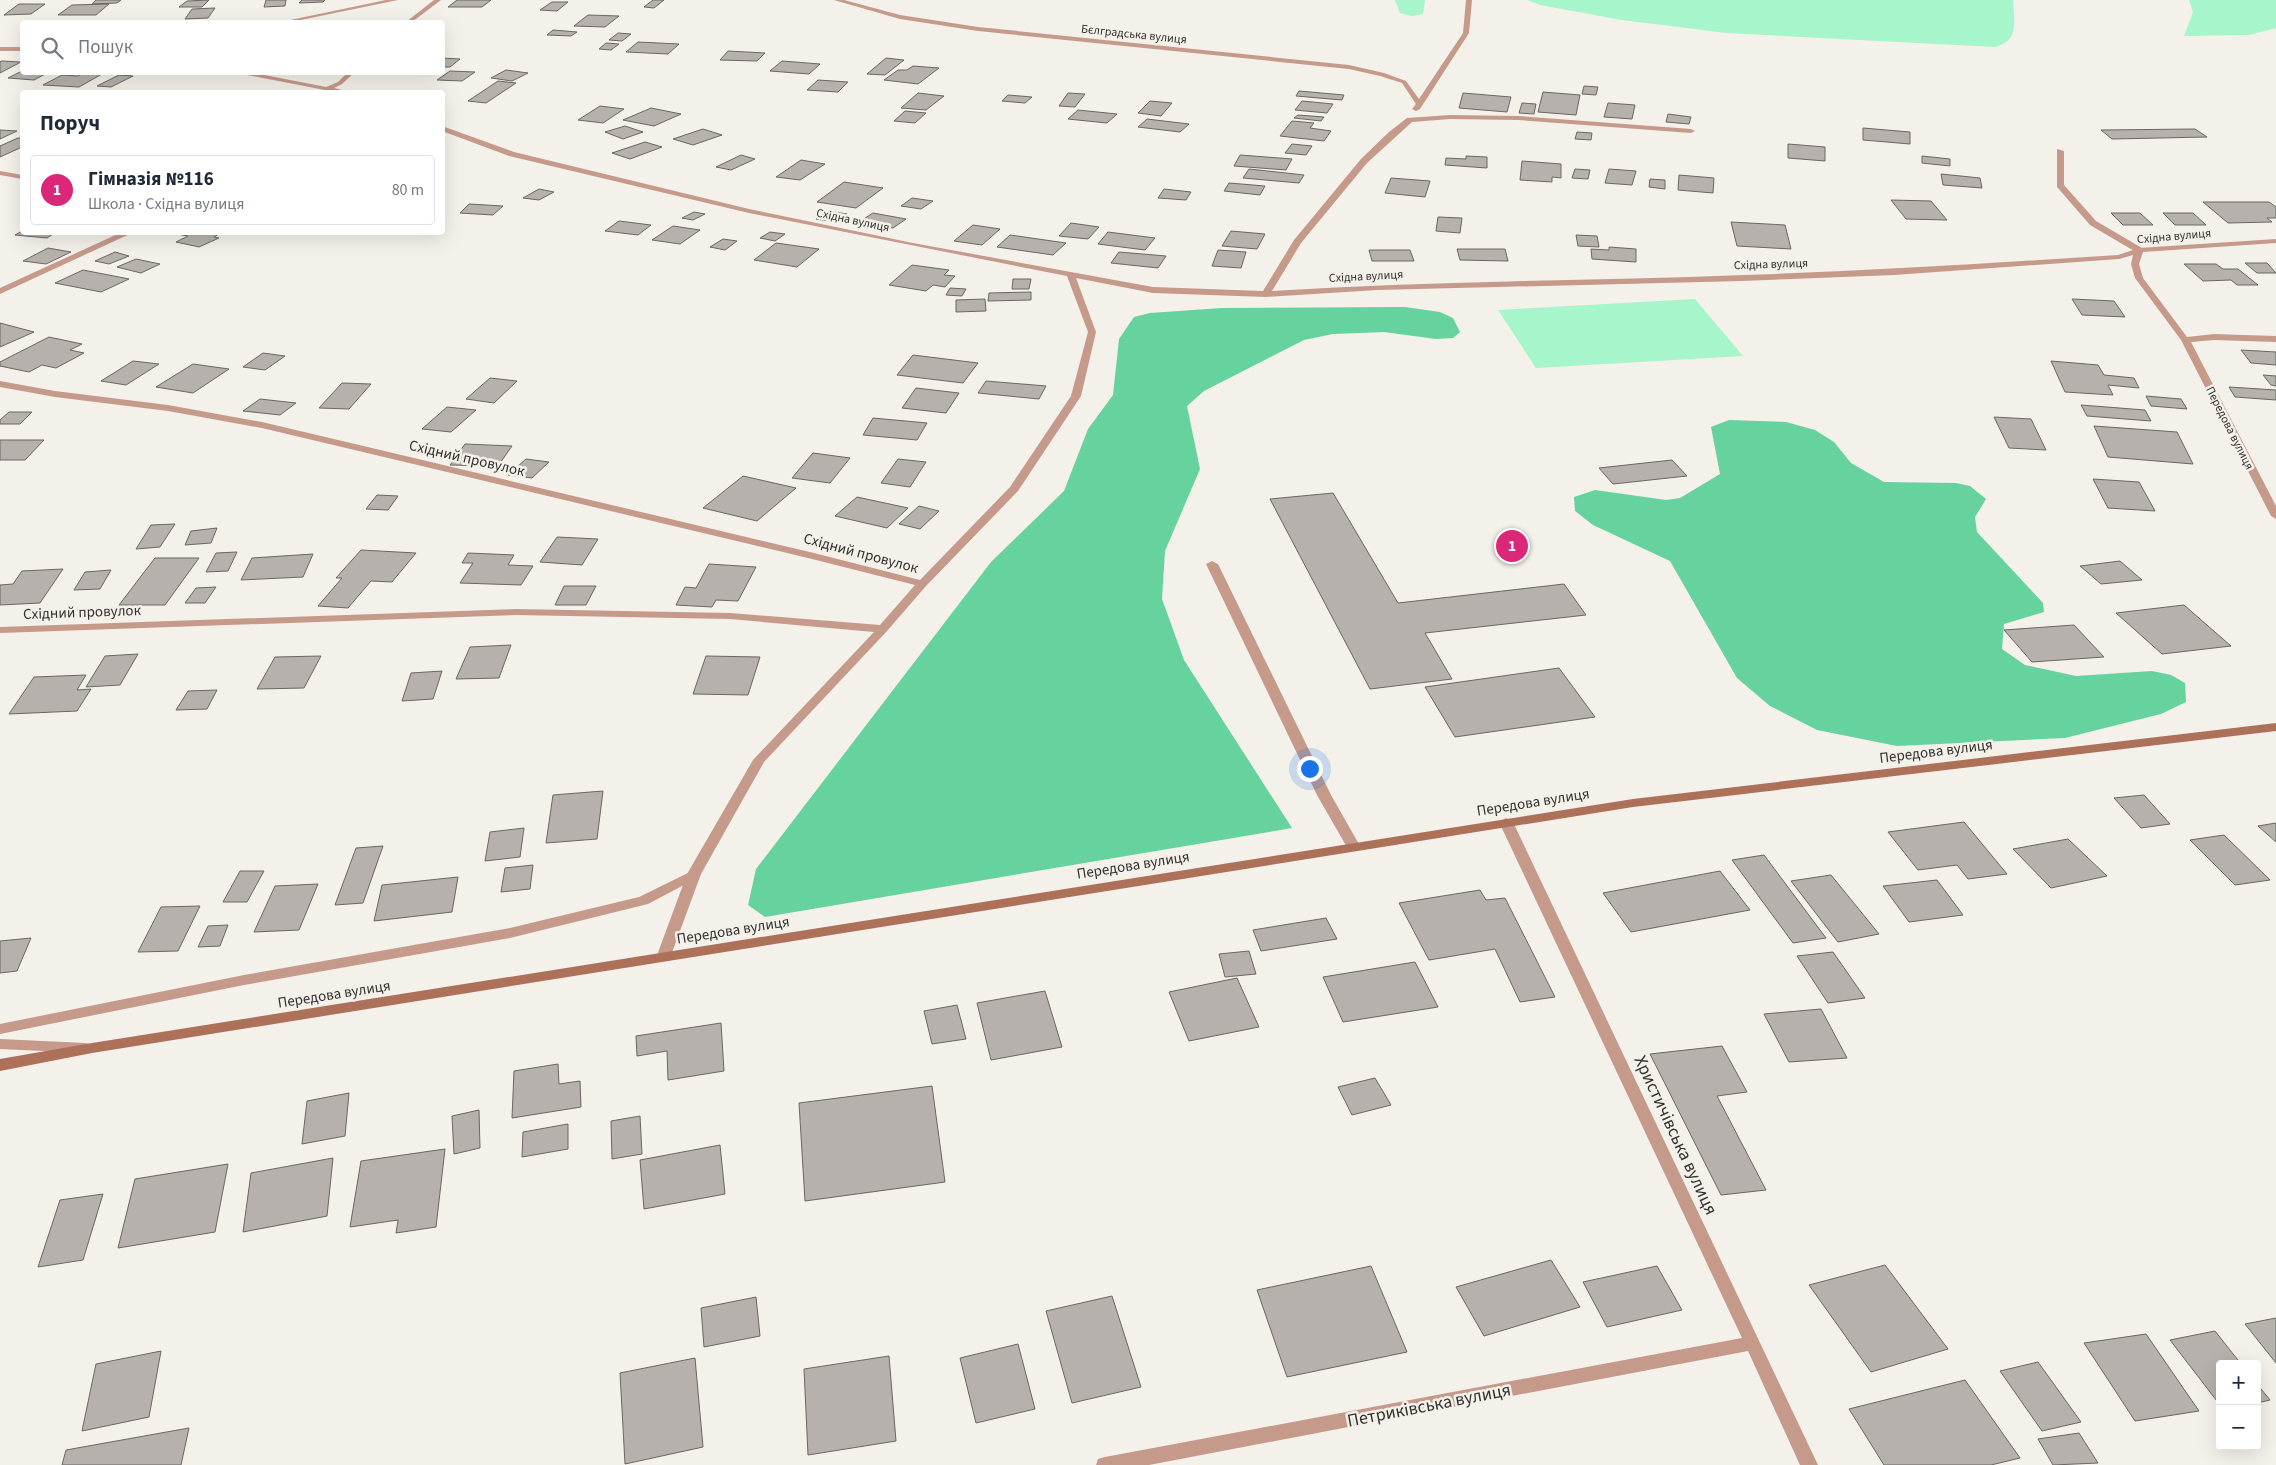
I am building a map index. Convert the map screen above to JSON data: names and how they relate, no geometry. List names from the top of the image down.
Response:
{
  "streets": {
    "street": [
      "Бєлградська вулиця",
      "Східна вулиця",
      "Передова вулиця",
      "Східний провулок",
      "Христичівська вулиця",
      "Петриківська вулиця"
    ]
  },
  "crossings": [
    ["Східна вулиця", "Передова вулиця"],
    ["Східна вулиця", "Східний провулок"],
    ["Передова вулиця", "Східний провулок"],
    ["Передова вулиця", "Христичівська вулиця"],
    ["Христичівська вулиця", "Петриківська вулиця"]
  ],
  "page": {
    "search": "Пошук",
    "heading": "Поруч",
    "list": [
      {
        "mark": "1",
        "name": "Гімназія №116",
        "note": "Школа · Східна вулиця",
        "value": "80 m"
      }
    ],
    "pins": "1",
    "map_buttons": ["+", "−"]
  }
}
